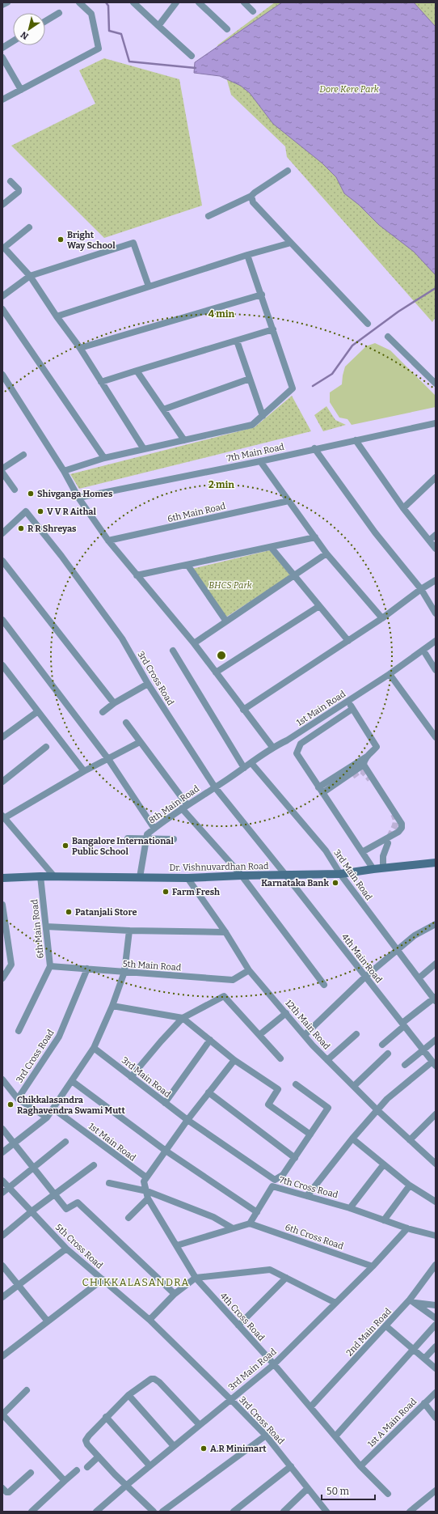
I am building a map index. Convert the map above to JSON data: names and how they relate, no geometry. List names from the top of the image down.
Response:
{
  "streets": {
    "main road": ["Dr. Vishnuvardhan Road"],
    "street": [
      "7th Main Road",
      "6th Main Road",
      "3rd Cross Road",
      "1st Main Road",
      "8th Main Road",
      "3rd Main Road",
      "4th Main Road",
      "5th Main Road",
      "12th Main Road",
      "7th Cross Road",
      "6th Cross Road",
      "5th Cross Road",
      "4th Cross Road",
      "2nd Main Road",
      "1st A Main Road"
    ]
  },
  "crossings": [
    ["6th Main Road", "Dr. Vishnuvardhan Road"],
    ["6th Main Road", "5th Main Road"],
    ["3rd Cross Road", "1st Main Road"],
    ["3rd Cross Road", "8th Main Road"],
    ["3rd Cross Road", "Dr. Vishnuvardhan Road"],
    ["3rd Cross Road", "3rd Main Road"],
    ["3rd Cross Road", "4th Main Road"],
    ["3rd Cross Road", "5th Main Road"],
    ["3rd Cross Road", "5th Cross Road"],
    ["1st Main Road", "8th Main Road"],
    ["1st Main Road", "3rd Main Road"],
    ["1st Main Road", "4th Cross Road"],
    ["8th Main Road", "Dr. Vishnuvardhan Road"],
    ["Dr. Vishnuvardhan Road", "3rd Main Road"],
    ["Dr. Vishnuvardhan Road", "4th Main Road"],
    ["Dr. Vishnuvardhan Road", "12th Main Road"],
    ["3rd Main Road", "7th Cross Road"],
    ["3rd Main Road", "6th Cross Road"],
    ["3rd Main Road", "4th Cross Road"],
    ["5th Main Road", "12th Main Road"],
    ["7th Cross Road", "6th Cross Road"],
    ["4th Cross Road", "2nd Main Road"],
    ["4th Cross Road", "1st A Main Road"]
  ],
  "districts": ["CHIKKALASANDRA"],
  "parks": ["Dore Kere Park", "BHCS Park"],
  "places": [
    "Bright Way School",
    "Shivganga Homes",
    "V V R Aithal",
    "R R Shreyas",
    "Bangalore International Public School",
    "Karnataka Bank",
    "Farm Fresh",
    "Patanjali Store",
    "Chikkalasandra Raghavendra Swami Mutt",
    "A.R Minimart"
  ],
  "scale_bar": "50 m",
  "north": "bottom left",
  "rings": ["4 min", "2 min"]
}
